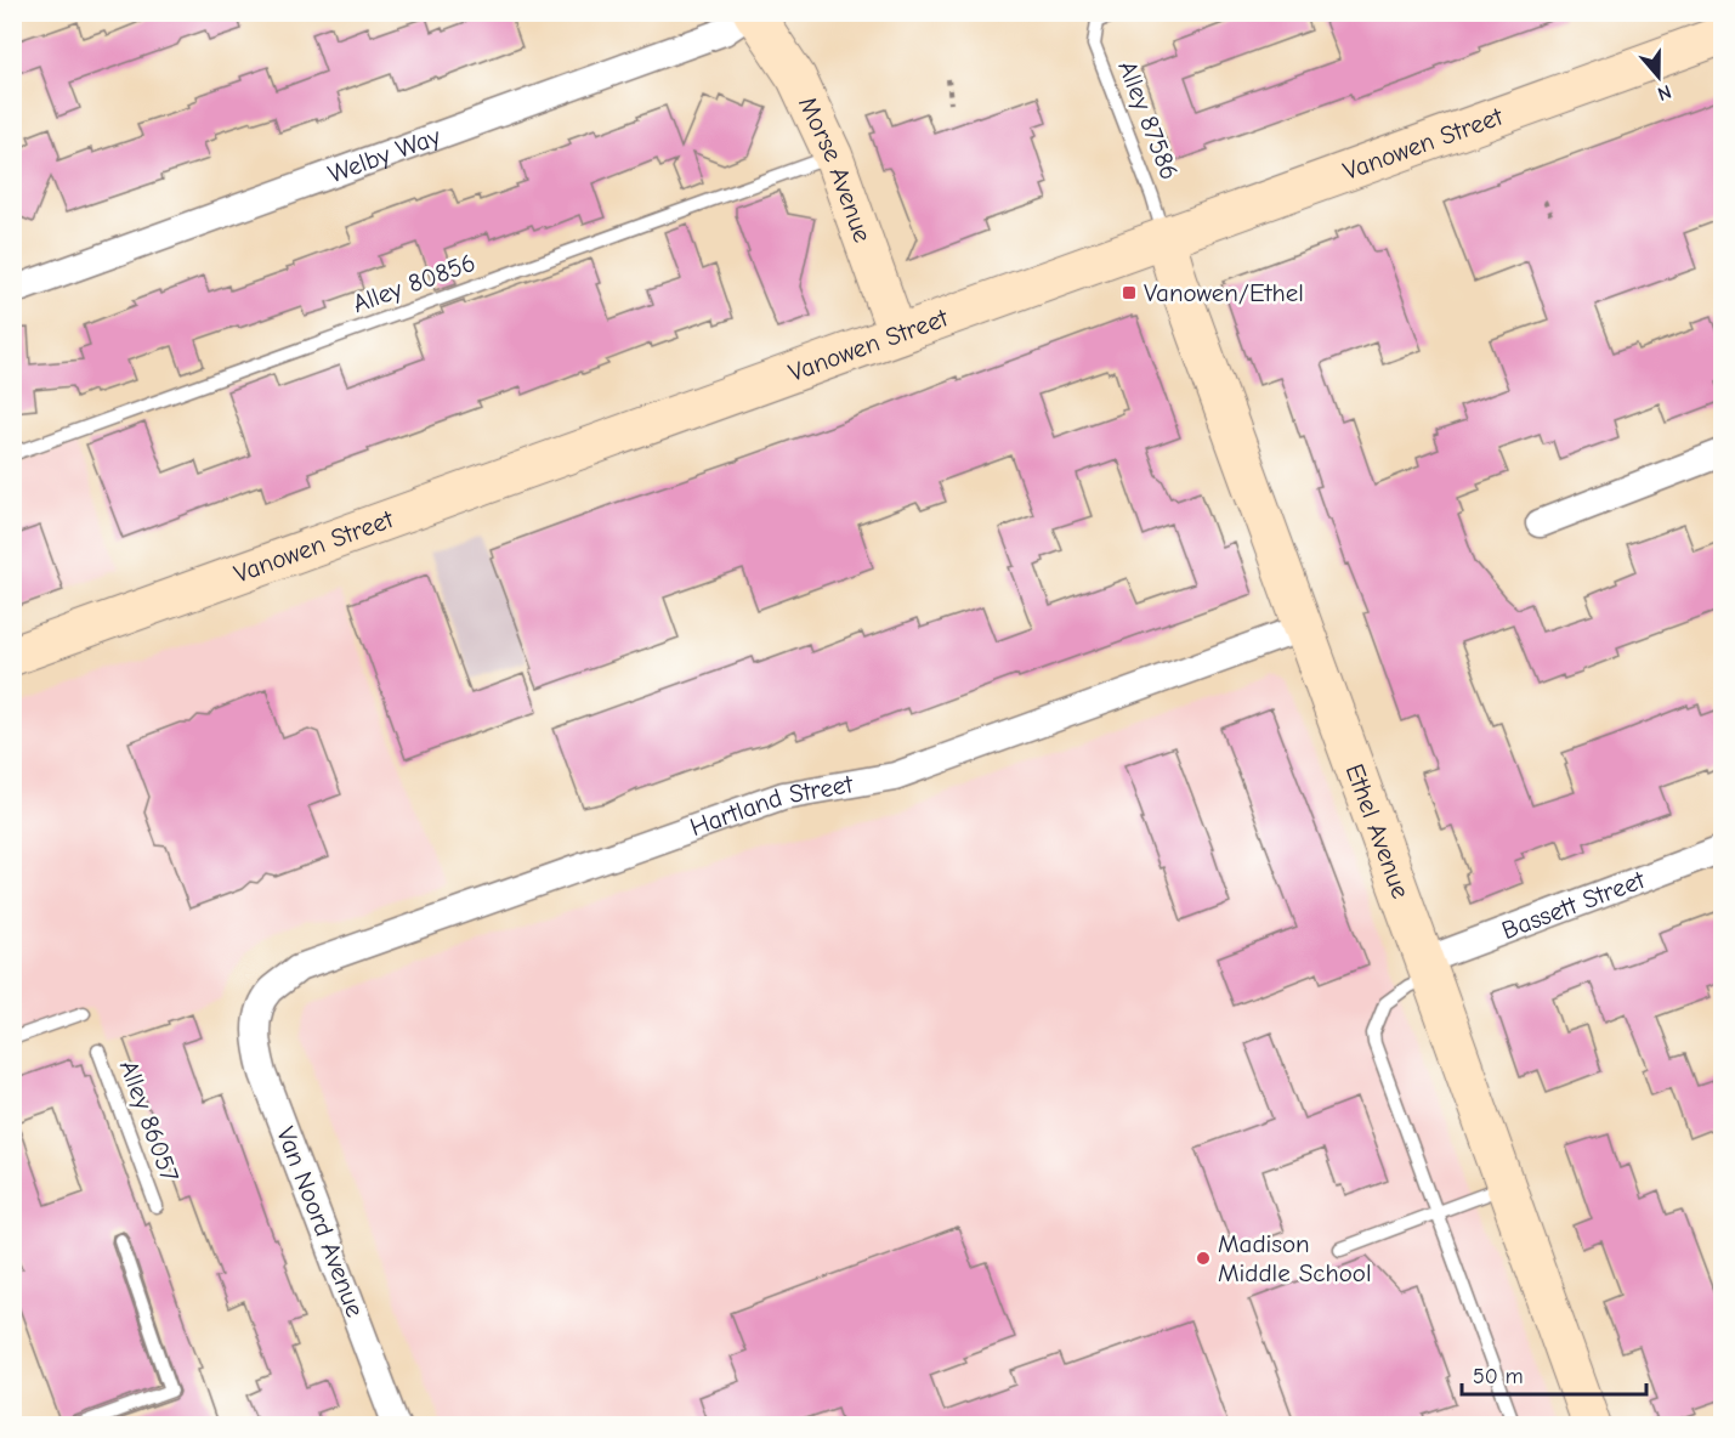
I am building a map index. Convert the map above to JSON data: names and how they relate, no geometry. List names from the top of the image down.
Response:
{
  "streets": {
    "main road": ["Vanowen Street", "Morse Avenue", "Ethel Avenue"],
    "street": [
      "Welby Way",
      "Hartland Street",
      "Bassett Street",
      "Van Noord Avenue"
    ],
    "lane": ["Alley 87586", "Alley 80856", "Alley 86057"]
  },
  "crossings": [
    ["Alley 87586", "Vanowen Street"],
    ["Alley 87586", "Ethel Avenue"],
    ["Vanowen Street", "Morse Avenue"],
    ["Vanowen Street", "Ethel Avenue"],
    ["Welby Way", "Morse Avenue"],
    ["Morse Avenue", "Alley 80856"],
    ["Hartland Street", "Ethel Avenue"],
    ["Hartland Street", "Van Noord Avenue"],
    ["Ethel Avenue", "Bassett Street"]
  ],
  "places": {
    "transit": ["Vanowen/Ethel"],
    "other": ["Madison Middle School"]
  },
  "scale_bar": "50 m",
  "north": "bottom"
}
